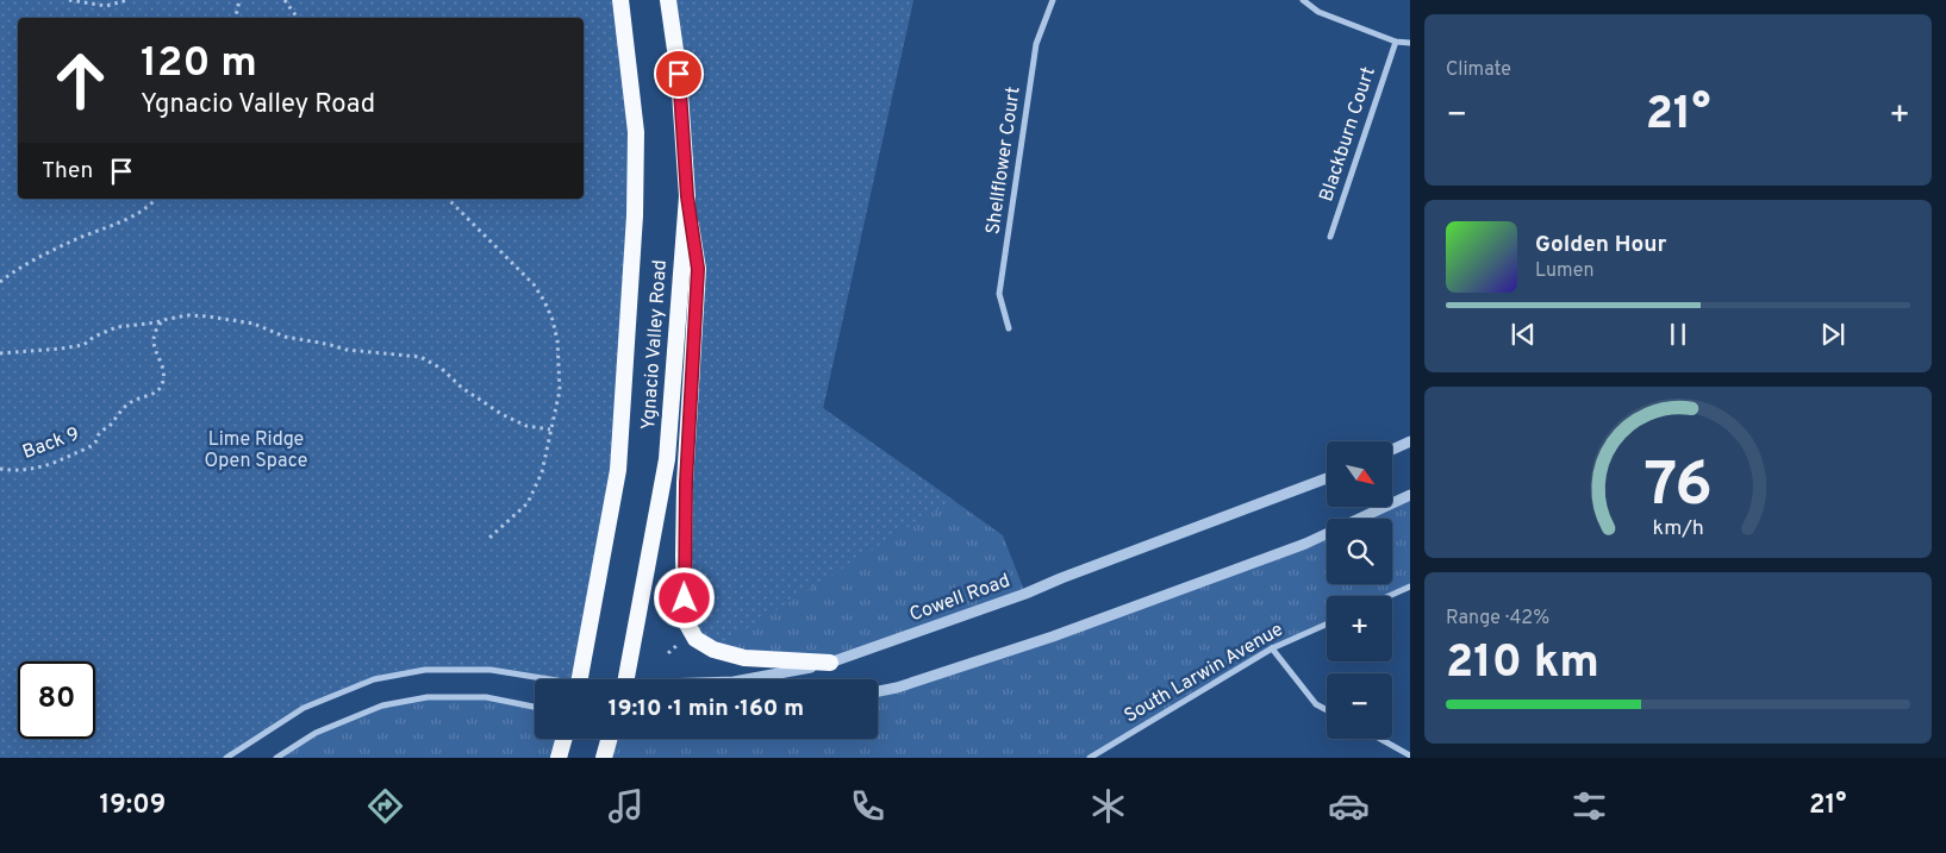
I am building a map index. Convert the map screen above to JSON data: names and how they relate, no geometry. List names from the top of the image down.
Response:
{
  "streets": {
    "highway": ["Ygnacio Valley Road"],
    "street": [
      "Blackburn Court",
      "Shellflower Court",
      "Cowell Road",
      "South Larwin Avenue"
    ],
    "path": ["Back 9"]
  },
  "parks": ["Lime Ridge Open Space"],
  "north": "bottom right",
  "page": {
    "tile": [
      "Climate",
      ["Range · 42%", "210 km"]
    ],
    "turn": ["120 m", "Ygnacio Valley Road"],
    "heat": ["−", "21°", "+"],
    "then": "Then",
    "song": ["Golden Hour", "Lumen"],
    "map_buttons": ["+", "−"],
    "limit": "80",
    "trip": "19:10 · 1 min · 160 m",
    "tabs": ["19:09", "21°"],
    "gauge": ["76", "km/h"]
  }
}
